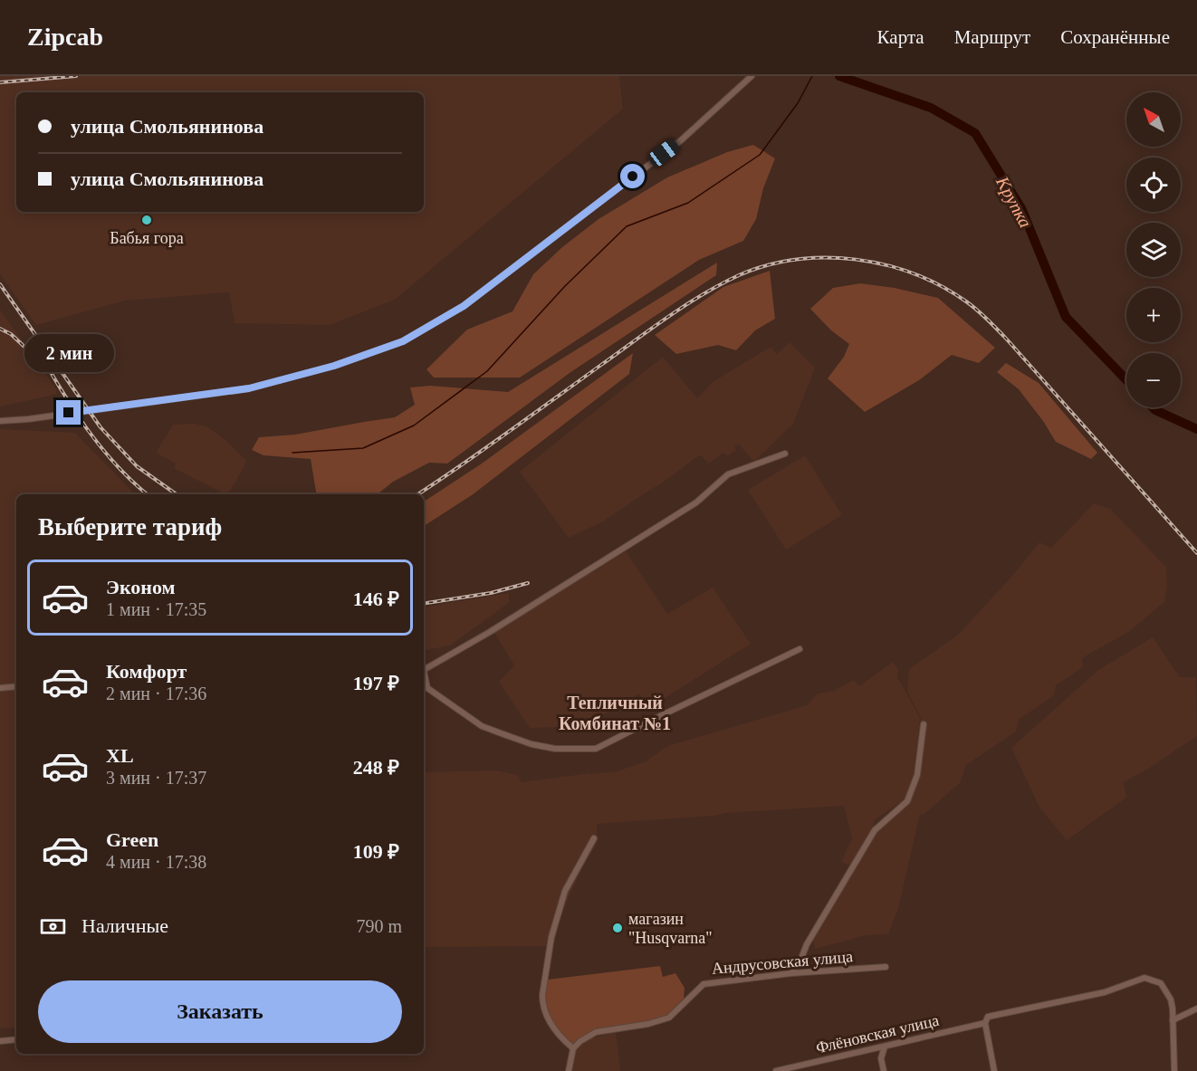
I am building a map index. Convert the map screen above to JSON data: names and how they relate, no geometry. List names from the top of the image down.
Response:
{
  "streets": {
    "street": ["Андрусовская улица", "Флёновская улица"]
  },
  "districts": ["Тепличный Комбинат №1"],
  "water": ["Крупка"],
  "places": ["Бабья гора", "магазин \"Husqvarna\""],
  "north": "top left",
  "page": {
    "header": "Zipcab",
    "nav": ["Карта", "Маршрут", "Сохранённые"],
    "map_buttons": ["+", "−"],
    "banner": ["улица Смольянинова", "улица Смольянинова"],
    "bubble": "2 мин",
    "heading": "Выберите тариф",
    "list": [
      {
        "name": "Эконом",
        "note": "1 мин · 17:35",
        "value": "146 ₽"
      },
      {
        "name": "Комфорт",
        "note": "2 мин · 17:36",
        "value": "197 ₽"
      },
      {
        "name": "XL",
        "note": "3 мин · 17:37",
        "value": "248 ₽"
      },
      {
        "name": "Green",
        "note": "4 мин · 17:38",
        "value": "109 ₽"
      }
    ],
    "pay": ["Наличные", "790 m"],
    "buttons": "Заказать"
  }
}
